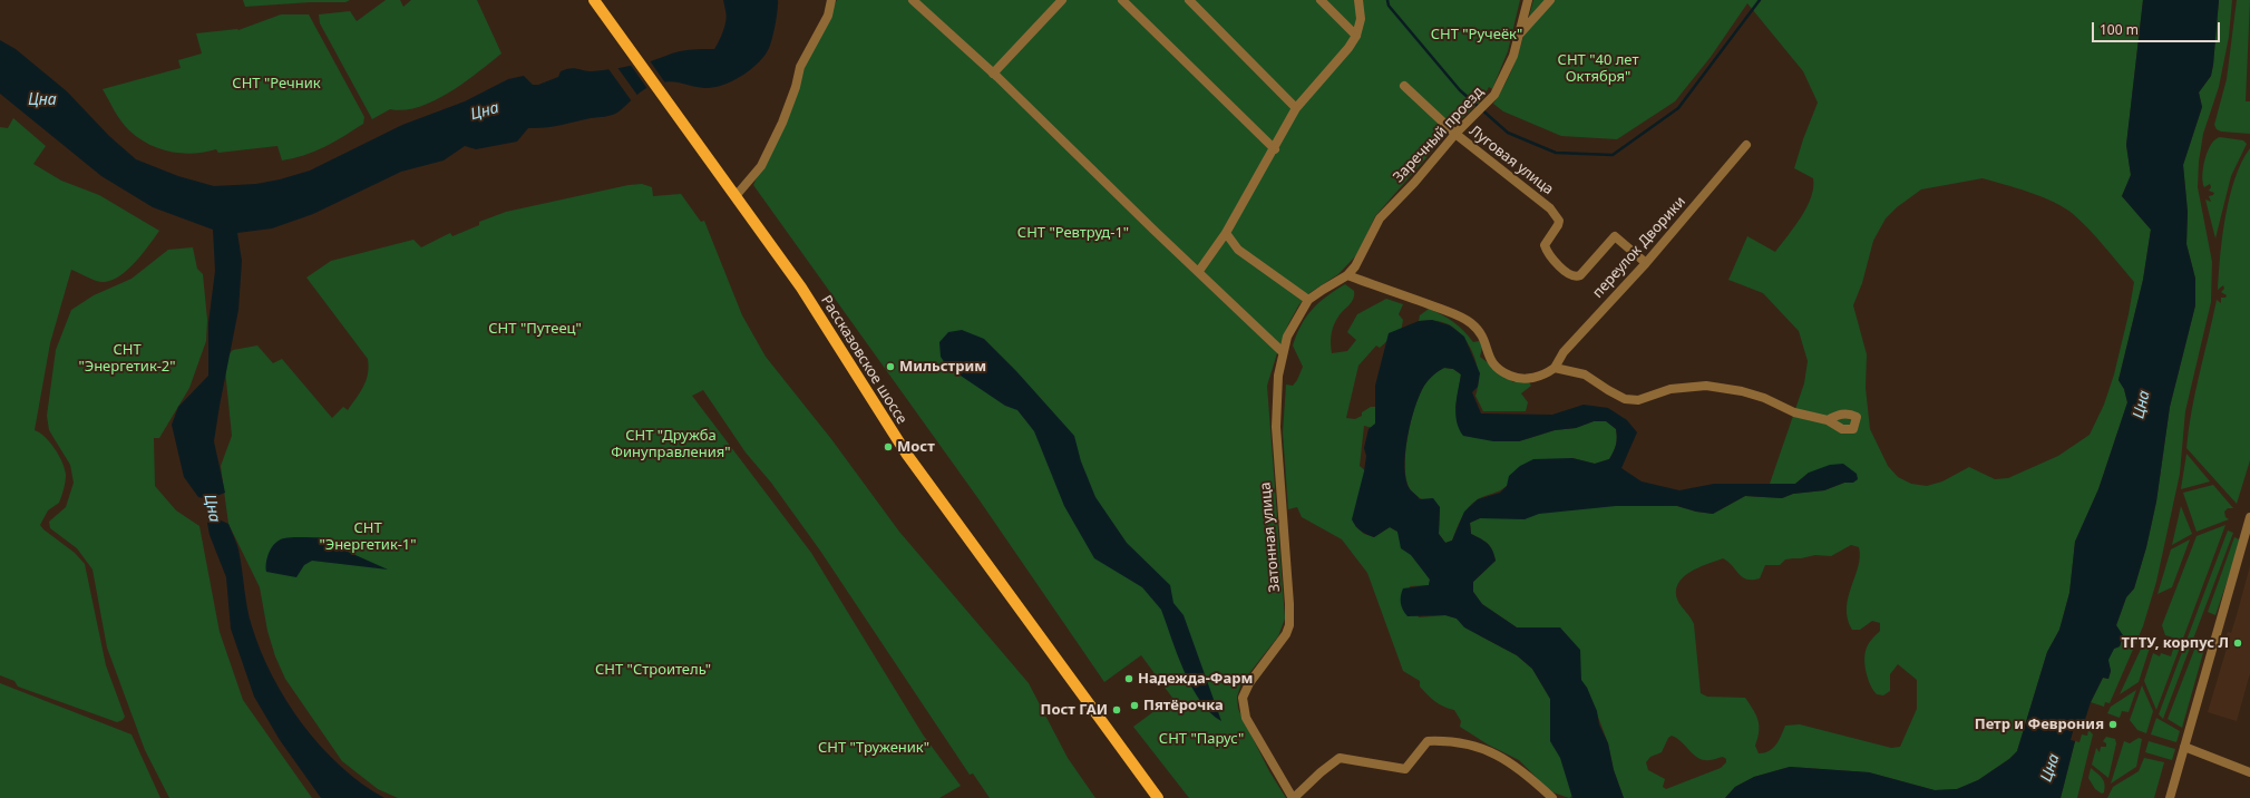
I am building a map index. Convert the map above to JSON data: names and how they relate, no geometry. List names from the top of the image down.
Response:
{
  "streets": {
    "main road": ["Рассказовское шоссе"],
    "street": [
      "Заречный проезд",
      "Луговая улица",
      "переулок Дворики",
      "Затонная улица"
    ]
  },
  "crossings": [
    ["Заречный проезд", "Луговая улица"],
    ["Заречный проезд", "Затонная улица"],
    ["Луговая улица", "переулок Дворики"]
  ],
  "water": ["Цна"],
  "parks": [
    "СНТ \"Ручеёк\"",
    "СНТ \"40 лет Октября\"",
    "СНТ \"Речник",
    "СНТ \"Ревтруд-1\"",
    "СНТ \"Путеец\"",
    "СНТ \"Энергетик-2\"",
    "СНТ \"Дружба Финуправления\"",
    "СНТ \"Энергетик-1\"",
    "СНТ \"Строитель\"",
    "СНТ \"Парус\"",
    "СНТ \"Труженик\""
  ],
  "places": [
    "Мильстрим",
    "Мост",
    "ТГТУ, корпус Л",
    "Надежда-Фарм",
    "Пятёрочка",
    "Пост ГАИ",
    "Петр и Феврония"
  ],
  "scale_bar": "100 m"
}
